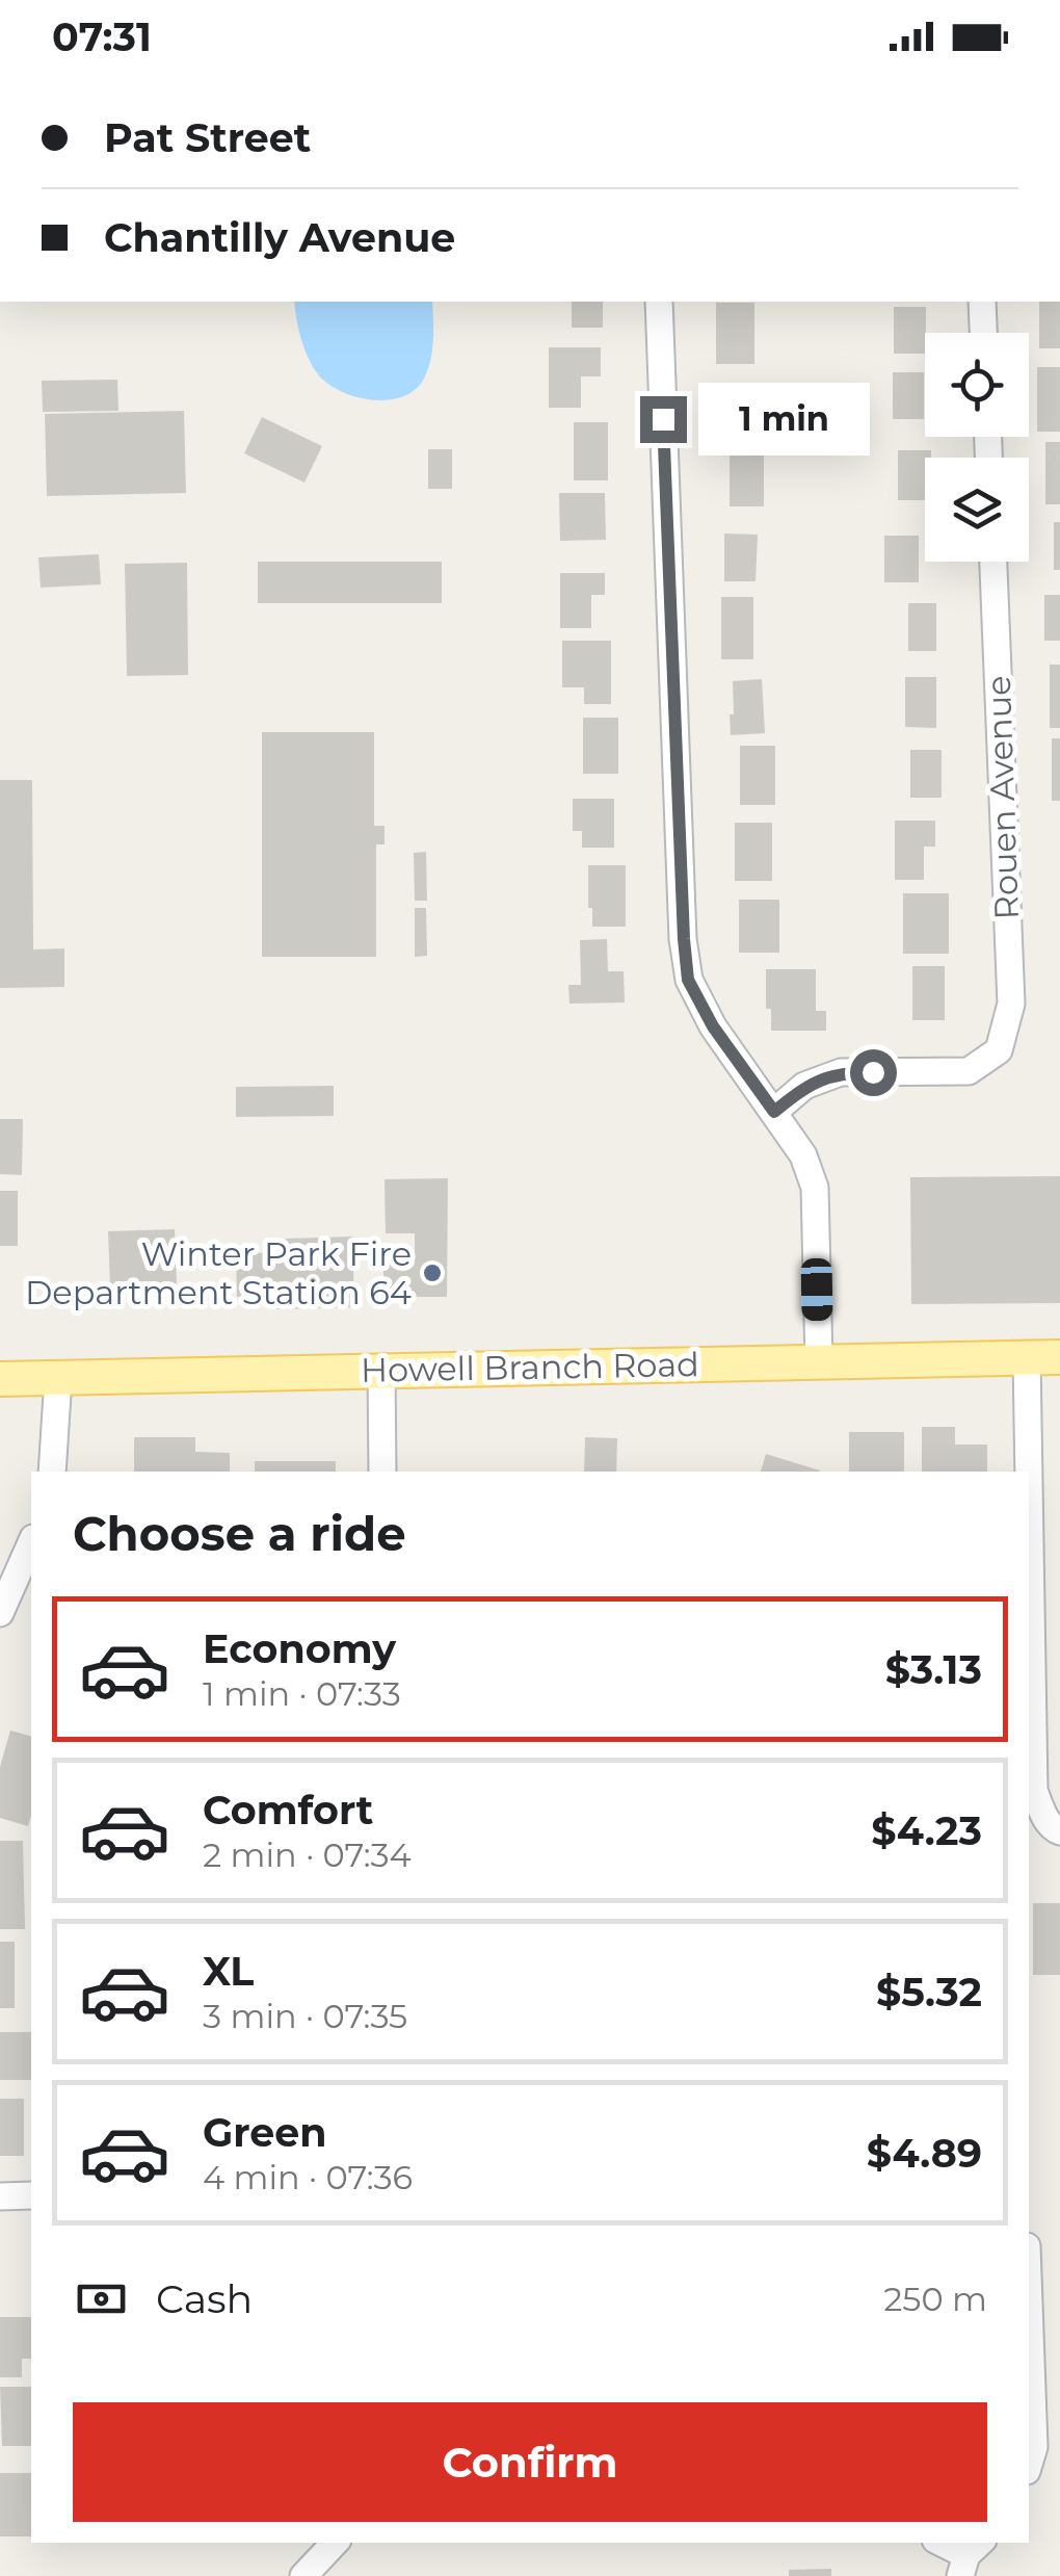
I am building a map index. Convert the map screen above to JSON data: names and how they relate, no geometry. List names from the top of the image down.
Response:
{
  "streets": {
    "main road": ["Howell Branch Road"],
    "street": ["Rouen Avenue"]
  },
  "places": ["Winter Park Fire Department Station 64"],
  "page": {
    "status": "07:31",
    "banner": ["Pat Street", "Chantilly Avenue"],
    "bubble": "1 min",
    "heading": "Choose a ride",
    "list": [
      {
        "name": "Economy",
        "note": "1 min · 07:33",
        "value": "$3.13"
      },
      {
        "name": "Comfort",
        "note": "2 min · 07:34",
        "value": "$4.23"
      },
      {
        "name": "XL",
        "note": "3 min · 07:35",
        "value": "$5.32"
      },
      {
        "name": "Green",
        "note": "4 min · 07:36",
        "value": "$4.89"
      }
    ],
    "pay": ["Cash", "250 m"],
    "buttons": "Confirm"
  }
}
